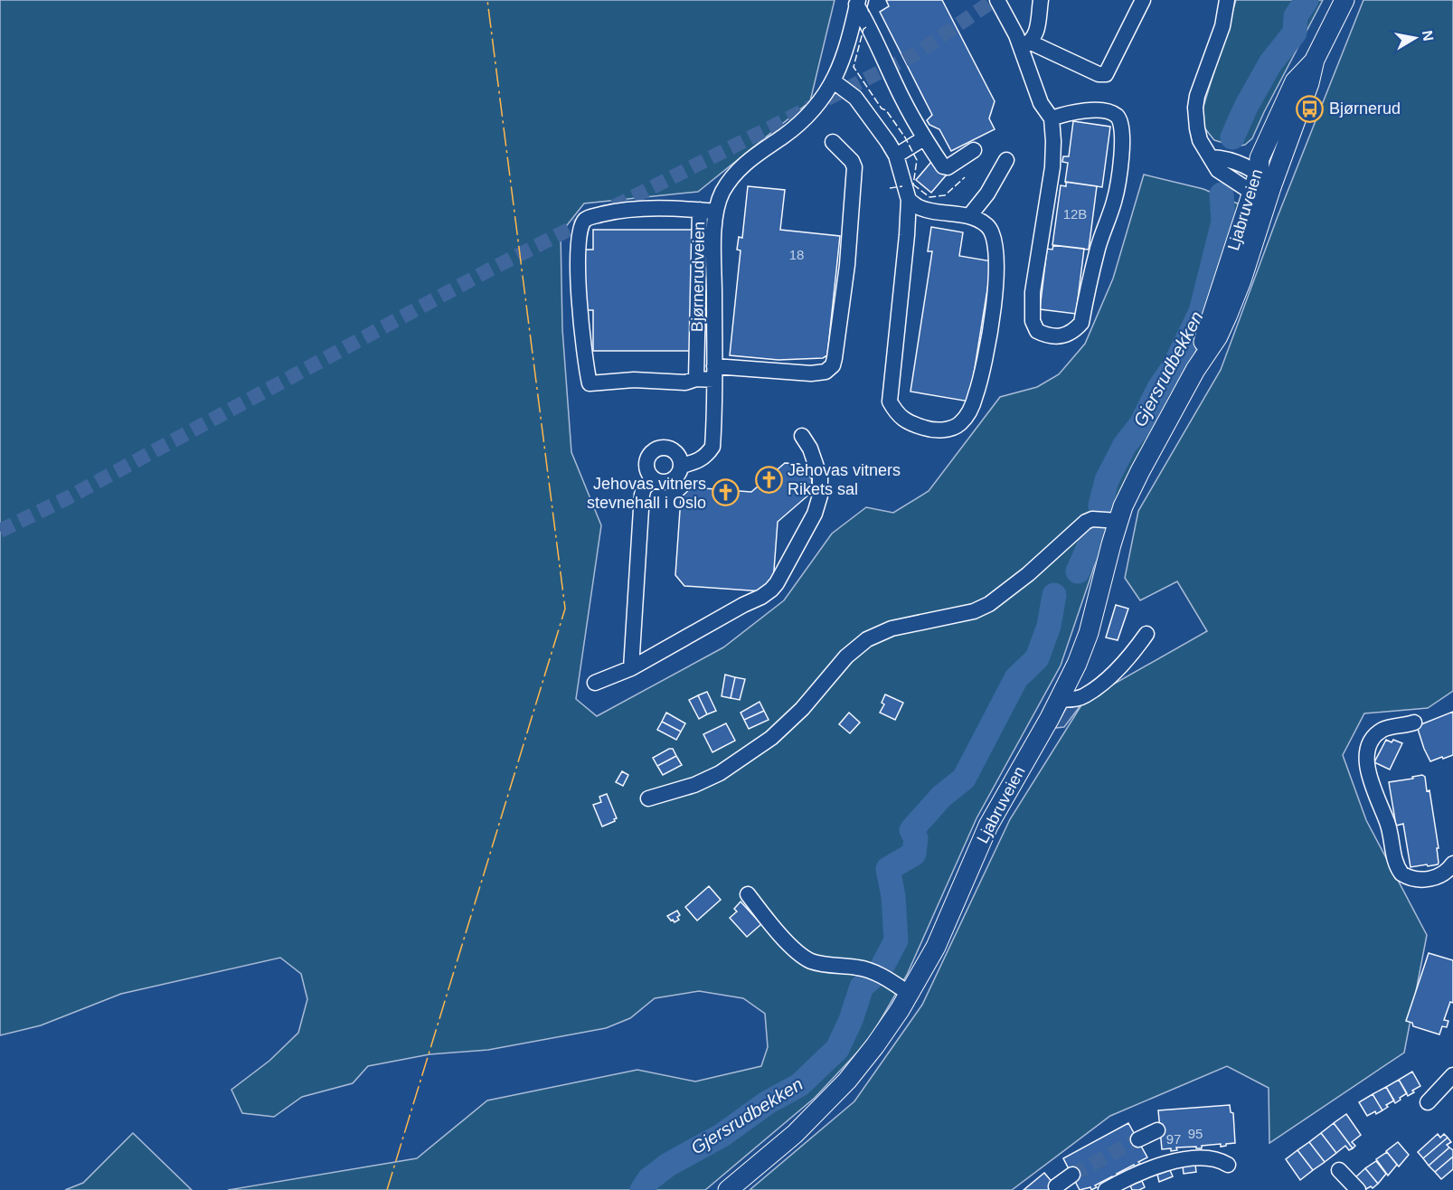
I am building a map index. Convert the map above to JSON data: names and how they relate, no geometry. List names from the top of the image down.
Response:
{
  "streets": {
    "main road": ["Ljabruveien"],
    "street": ["Bjørnerudveien"]
  },
  "water": ["Gjersrudbekken"],
  "places": {
    "bus stop": ["Bjørnerud"],
    "church": ["Jehovas vitners Rikets sal", "Jehovas vitners stevnehall i Oslo"]
  },
  "house_numbers": [
    "12B",
    "18",
    "95",
    "97"
  ],
  "north": "right"
}
